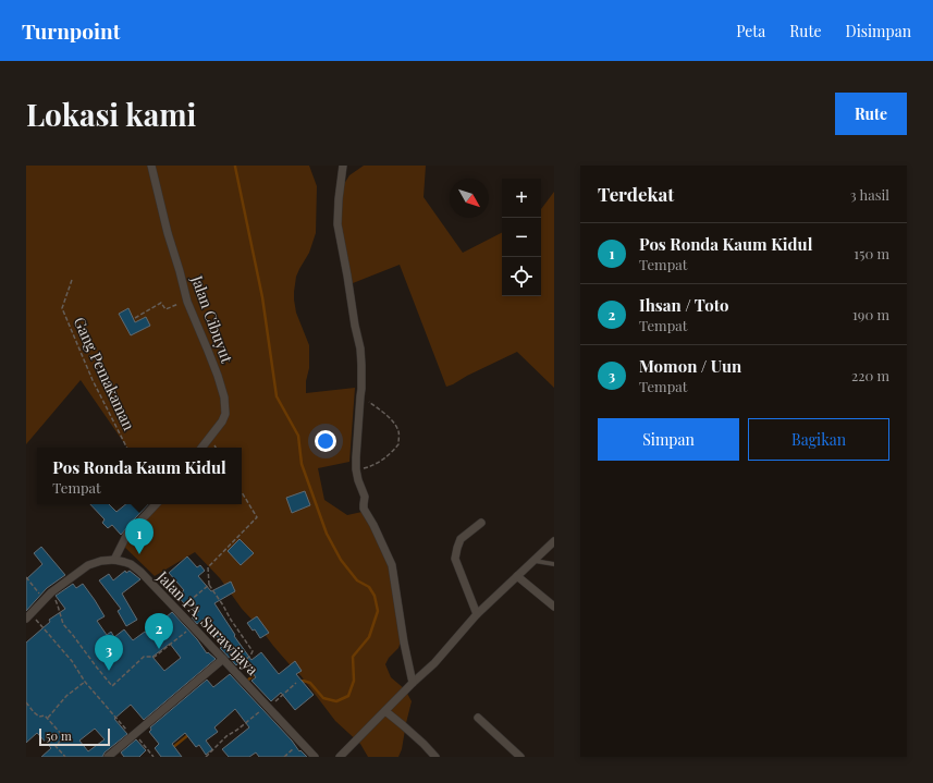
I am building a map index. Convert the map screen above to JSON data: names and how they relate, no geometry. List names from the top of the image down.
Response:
{
  "streets": {
    "street": ["Jalan Cibuyut", "Jalan PA. Surawijaya"],
    "path": ["Gang Pemakaman"]
  },
  "scale_bar": "50 m",
  "north": "bottom right",
  "page": {
    "header": "Turnpoint",
    "nav": ["Peta", "Rute", "Disimpan"],
    "buttons": [
      "Rute",
      ["Simpan", "Bagikan"]
    ],
    "title": "Lokasi kami",
    "heading": ["Terdekat", "3 hasil"],
    "map_buttons": ["+", "−"],
    "list": [
      {
        "mark": "1",
        "name": "Pos Ronda Kaum Kidul",
        "note": "Tempat",
        "value": "150 m"
      },
      {
        "mark": "2",
        "name": "Ihsan / Toto",
        "note": "Tempat",
        "value": "190 m"
      },
      {
        "mark": "3",
        "name": "Momon / Uun",
        "note": "Tempat",
        "value": "220 m"
      }
    ],
    "popup": ["Pos Ronda Kaum Kidul", "Tempat"],
    "pins": ["1", "2", "3"],
    "scale": "50 m"
  }
}
